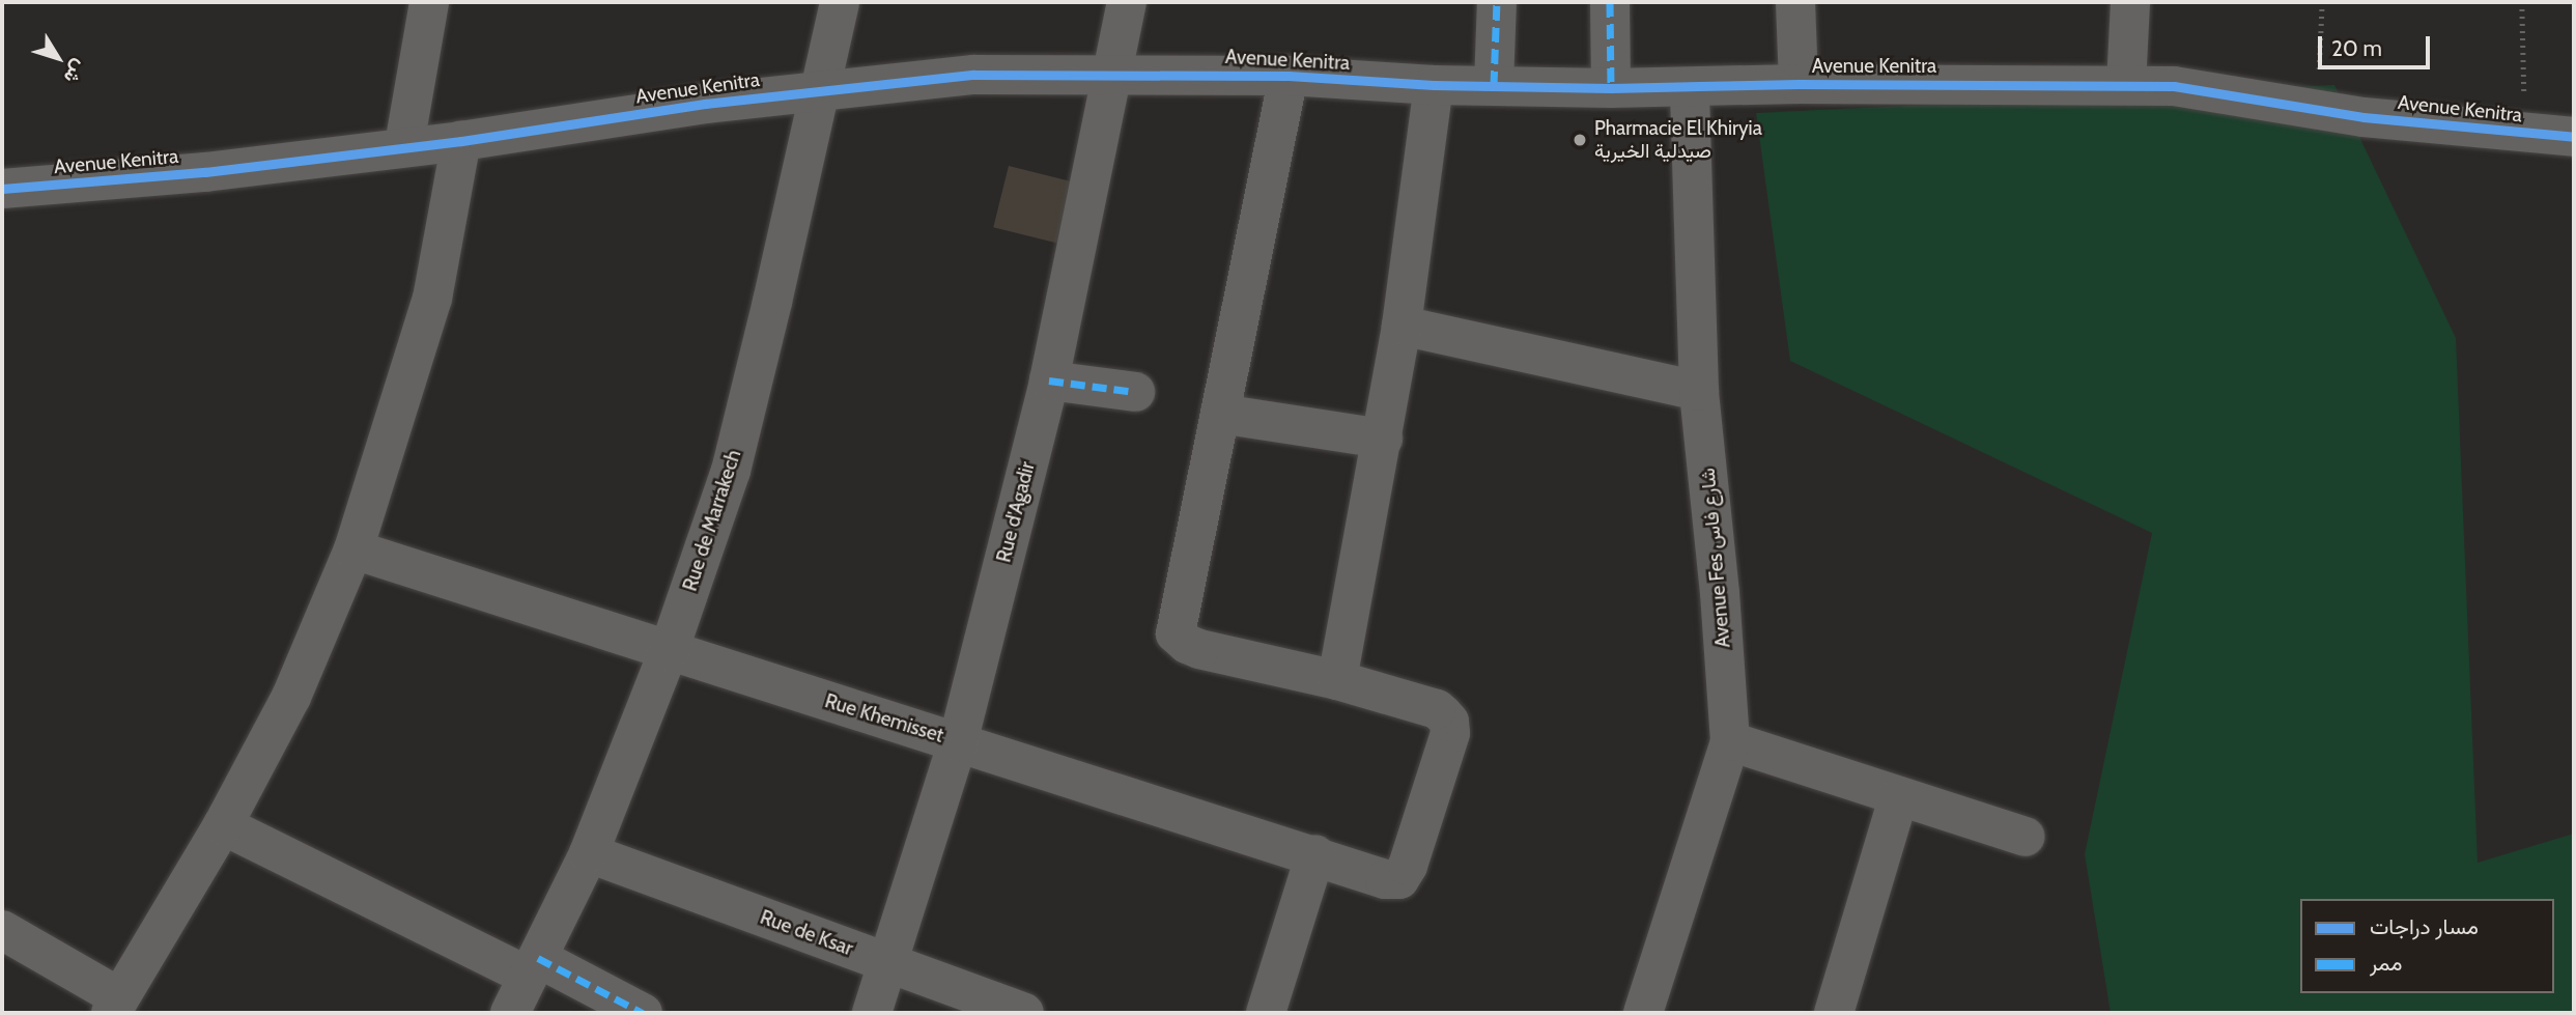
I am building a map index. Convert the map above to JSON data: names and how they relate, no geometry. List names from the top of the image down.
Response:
{
  "streets": {
    "street": [
      "Avenue Kenitra",
      "Rue d'Agadir",
      "Rue de Marrakech",
      "Avenue Fes شارع فاس",
      "Rue Khemisset",
      "Rue de Ksar"
    ]
  },
  "crossings": [
    ["Avenue Kenitra", "Rue d'Agadir"],
    ["Avenue Kenitra", "Rue de Marrakech"],
    ["Avenue Kenitra", "Avenue Fes شارع فاس"],
    ["Rue d'Agadir", "Rue Khemisset"],
    ["Rue d'Agadir", "Rue de Ksar"],
    ["Rue de Marrakech", "Rue Khemisset"],
    ["Rue de Marrakech", "Rue de Ksar"]
  ],
  "places": ["Pharmacie El Khiryia صيدلية الخيرية"],
  "legend": ["مسار دراجات", "ممر"],
  "scale_bar": "20 m",
  "north": "bottom right"
}
